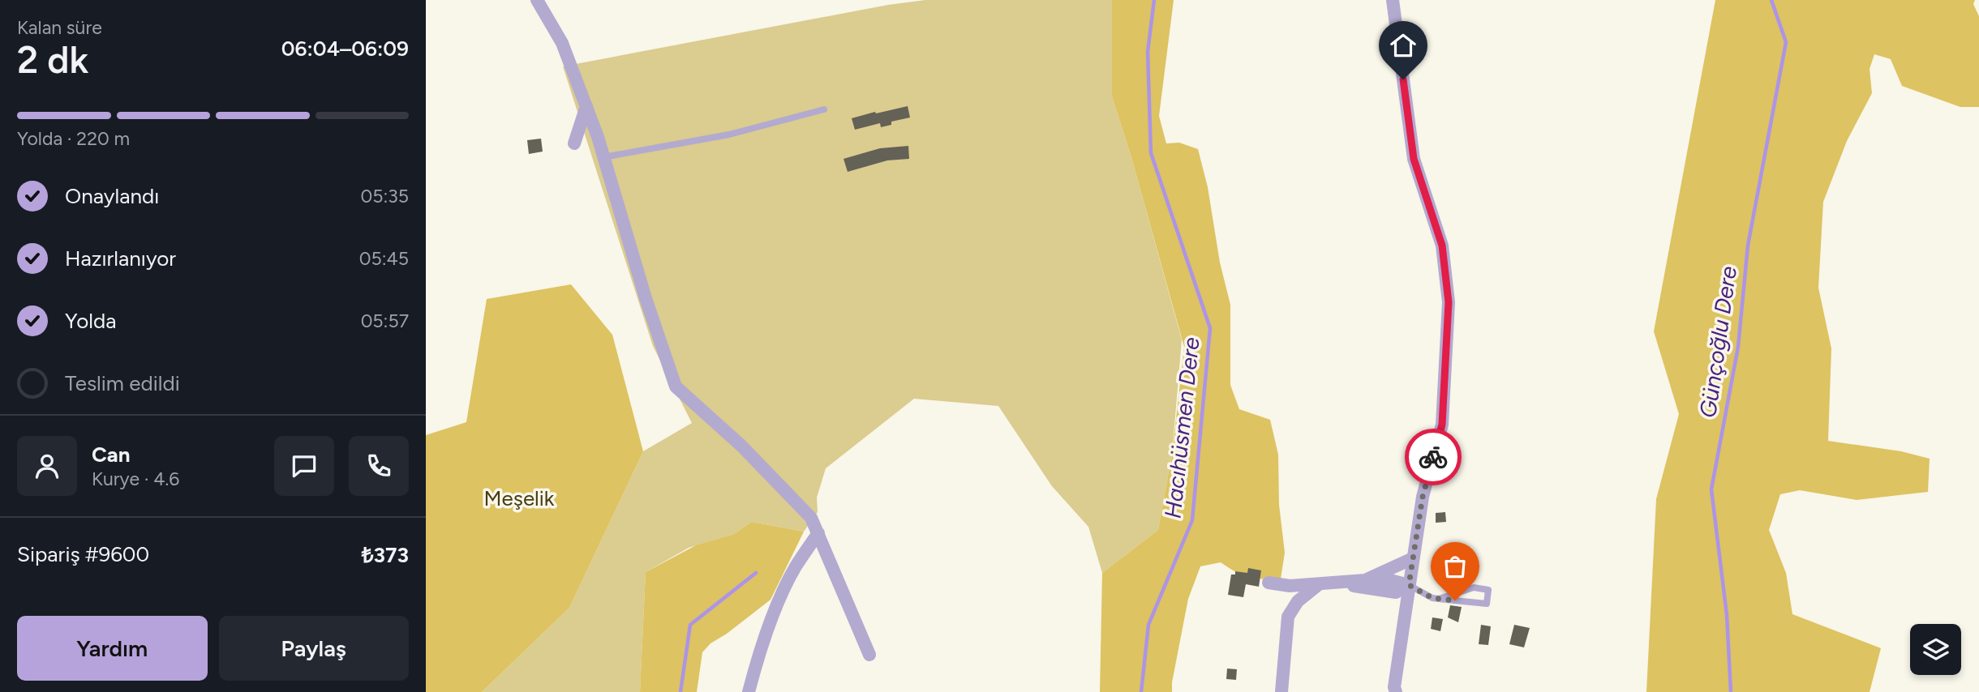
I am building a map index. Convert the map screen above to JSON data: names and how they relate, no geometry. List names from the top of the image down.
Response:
{
  "water": ["Günçoğlu Dere", "Hacıhüsmen Dere"],
  "parks": ["Meşelik"],
  "page": {
    "heading": ["2 dk", "Kalan süre", "06:04–06:09"],
    "panel": [
      "Can",
      "Kurye · 4.6",
      "Sipariş #9600",
      "₺373"
    ],
    "bar": "Yolda · 220 m",
    "list": [
      ["Onaylandı", "05:35"],
      ["Hazırlanıyor", "05:45"],
      ["Yolda", "05:57"],
      "Teslim edildi"
    ],
    "buttons": ["Yardım", "Paylaş"]
  }
}
